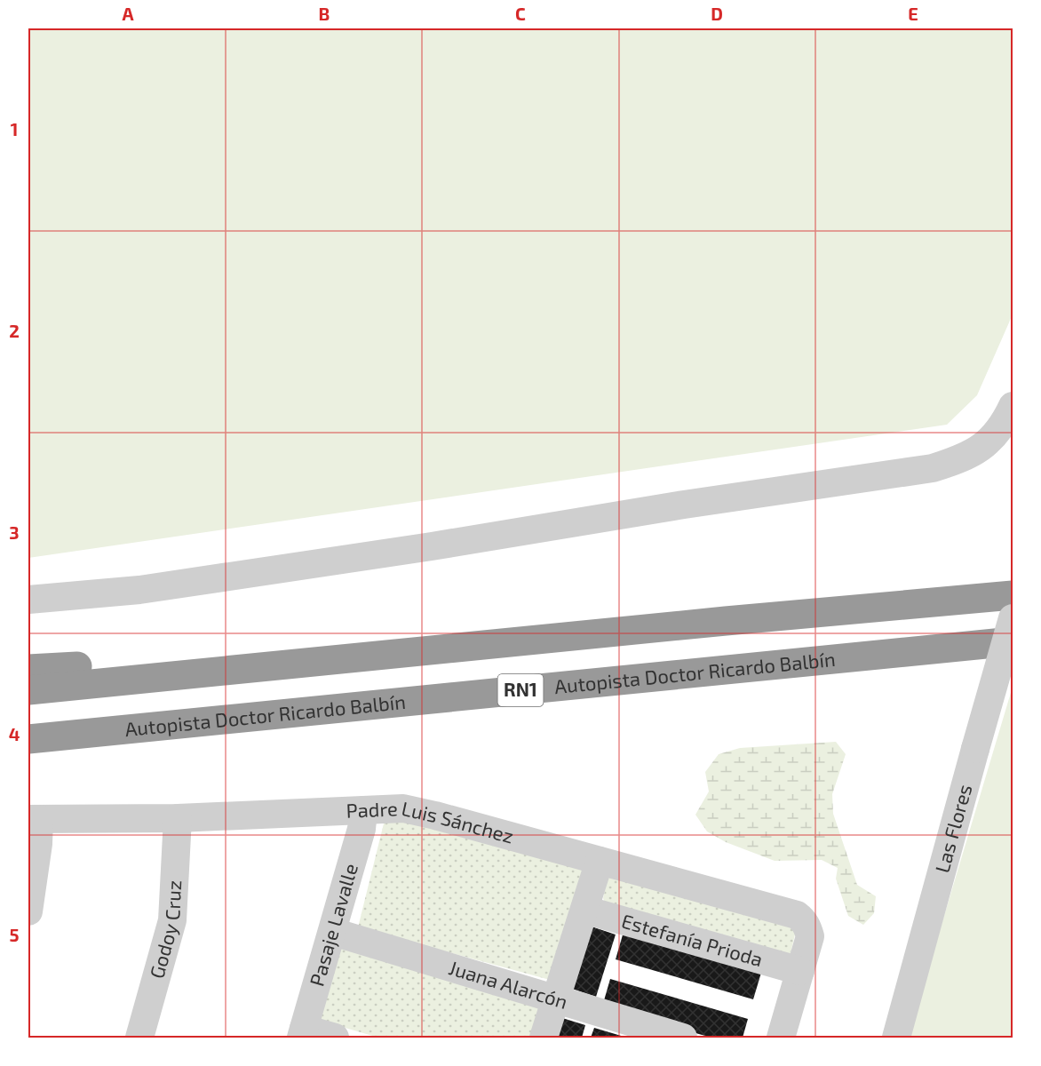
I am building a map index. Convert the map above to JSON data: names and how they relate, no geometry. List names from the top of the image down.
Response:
{
  "streets": {
    "highway": ["Autopista Doctor Ricardo Balbín", "RN1"],
    "street": [
      "Padre Luis Sánchez",
      "Las Flores",
      "Pasaje Lavalle",
      "Godoy Cruz",
      "Estefanía Prioda",
      "Juana Alarcón"
    ]
  },
  "crossings": [
    ["Padre Luis Sánchez", "Pasaje Lavalle"],
    ["Padre Luis Sánchez", "Godoy Cruz"],
    ["Padre Luis Sánchez", "Estefanía Prioda"],
    ["Pasaje Lavalle", "Juana Alarcón"]
  ],
  "grid": {
    "columns": [
      "A",
      "B",
      "C",
      "D",
      "E"
    ],
    "rows": [
      "1",
      "2",
      "3",
      "4",
      "5"
    ]
  }
}
